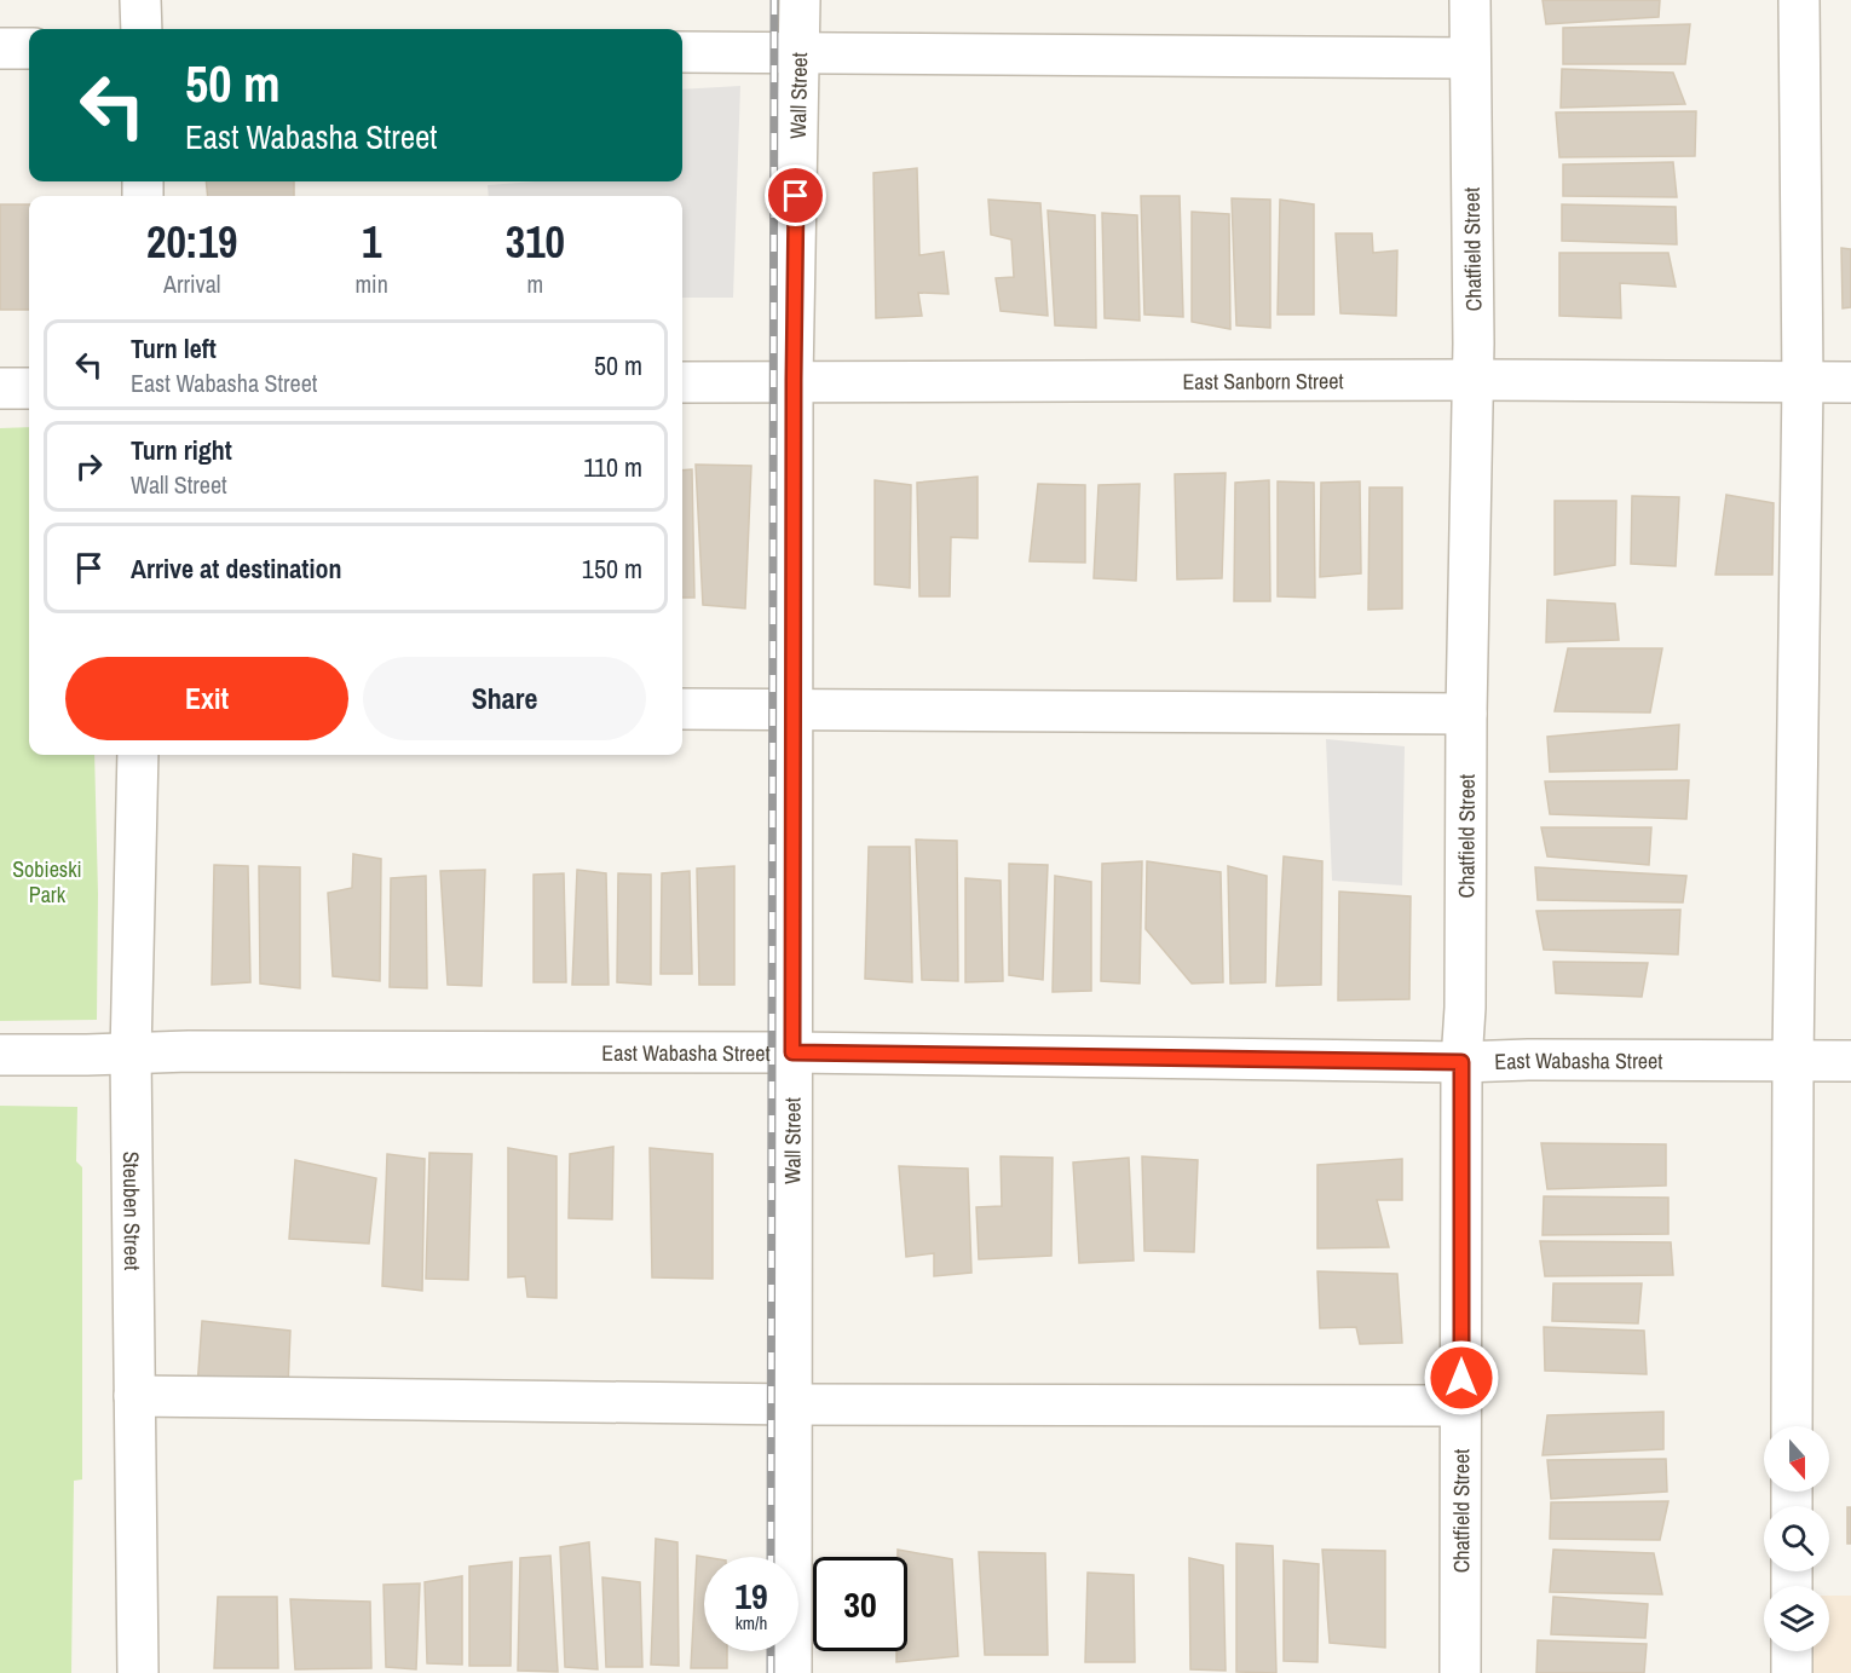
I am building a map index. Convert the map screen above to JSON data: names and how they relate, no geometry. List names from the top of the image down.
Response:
{
  "streets": {
    "street": [
      "Wall Street",
      "Chatfield Street",
      "East Sanborn Street",
      "East Wabasha Street",
      "Steuben Street"
    ]
  },
  "crossings": [
    ["Wall Street", "East Sanborn Street"],
    ["Wall Street", "East Wabasha Street"],
    ["Chatfield Street", "East Sanborn Street"],
    ["Chatfield Street", "East Wabasha Street"],
    ["East Wabasha Street", "Steuben Street"]
  ],
  "parks": ["Sobieski Park"],
  "north": "bottom",
  "page": {
    "turn": ["50 m", "East Wabasha Street"],
    "eta": [
      "20:19",
      "Arrival",
      "1",
      "min",
      "310",
      "m"
    ],
    "list": [
      {
        "name": "Turn left",
        "note": "East Wabasha Street",
        "value": "50 m"
      },
      {
        "name": "Turn right",
        "note": "Wall Street",
        "value": "110 m"
      },
      {
        "name": "Arrive at destination",
        "value": "150 m"
      }
    ],
    "buttons": ["Exit", "Share"],
    "speed": "19 km/h",
    "limit": "30"
  }
}
